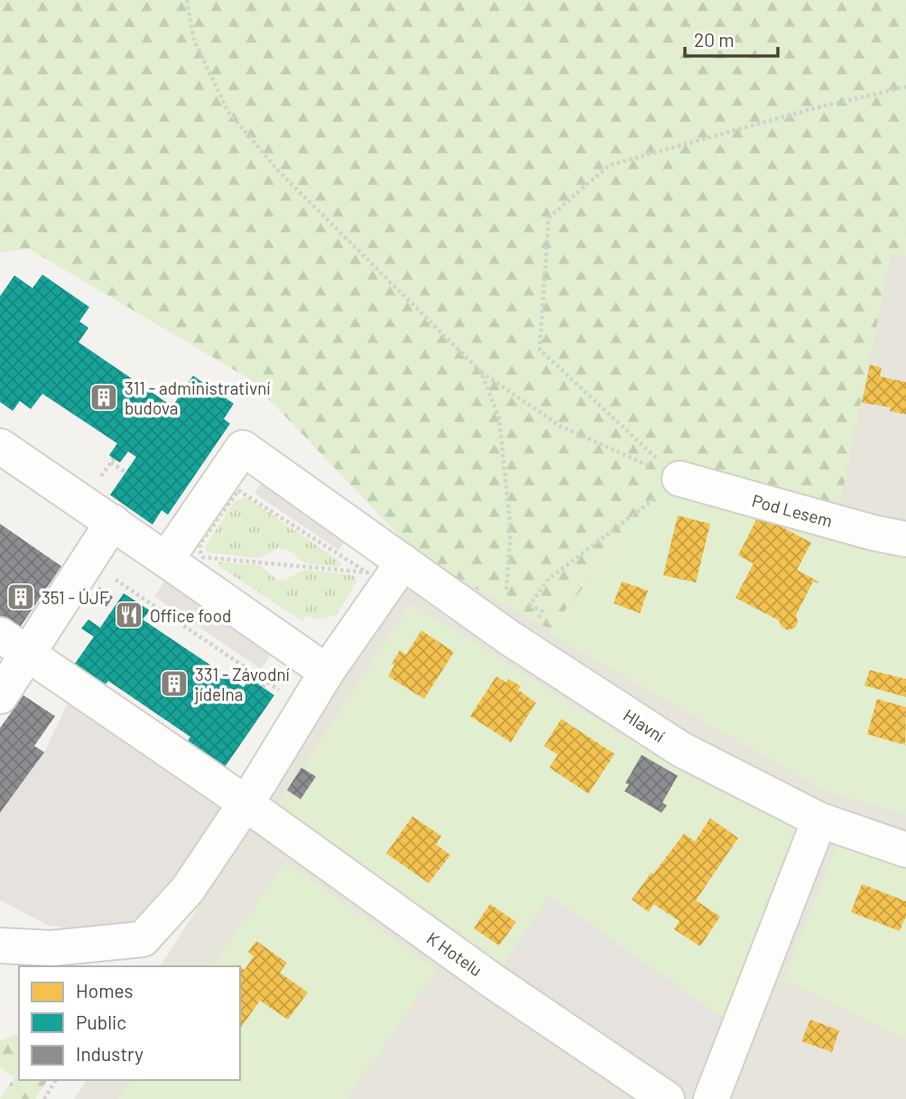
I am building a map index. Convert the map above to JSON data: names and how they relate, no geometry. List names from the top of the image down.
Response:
{
  "streets": {
    "street": ["Pod Lesem", "Hlavní", "K Hotelu"]
  },
  "places": {
    "building": ["311 - administrativní budova", "351 - ÚJF", "331 - Závodní jídelna"],
    "restaurant": ["Office food"]
  },
  "legend": ["Homes", "Public", "Industry"],
  "scale_bar": "20 m"
}
